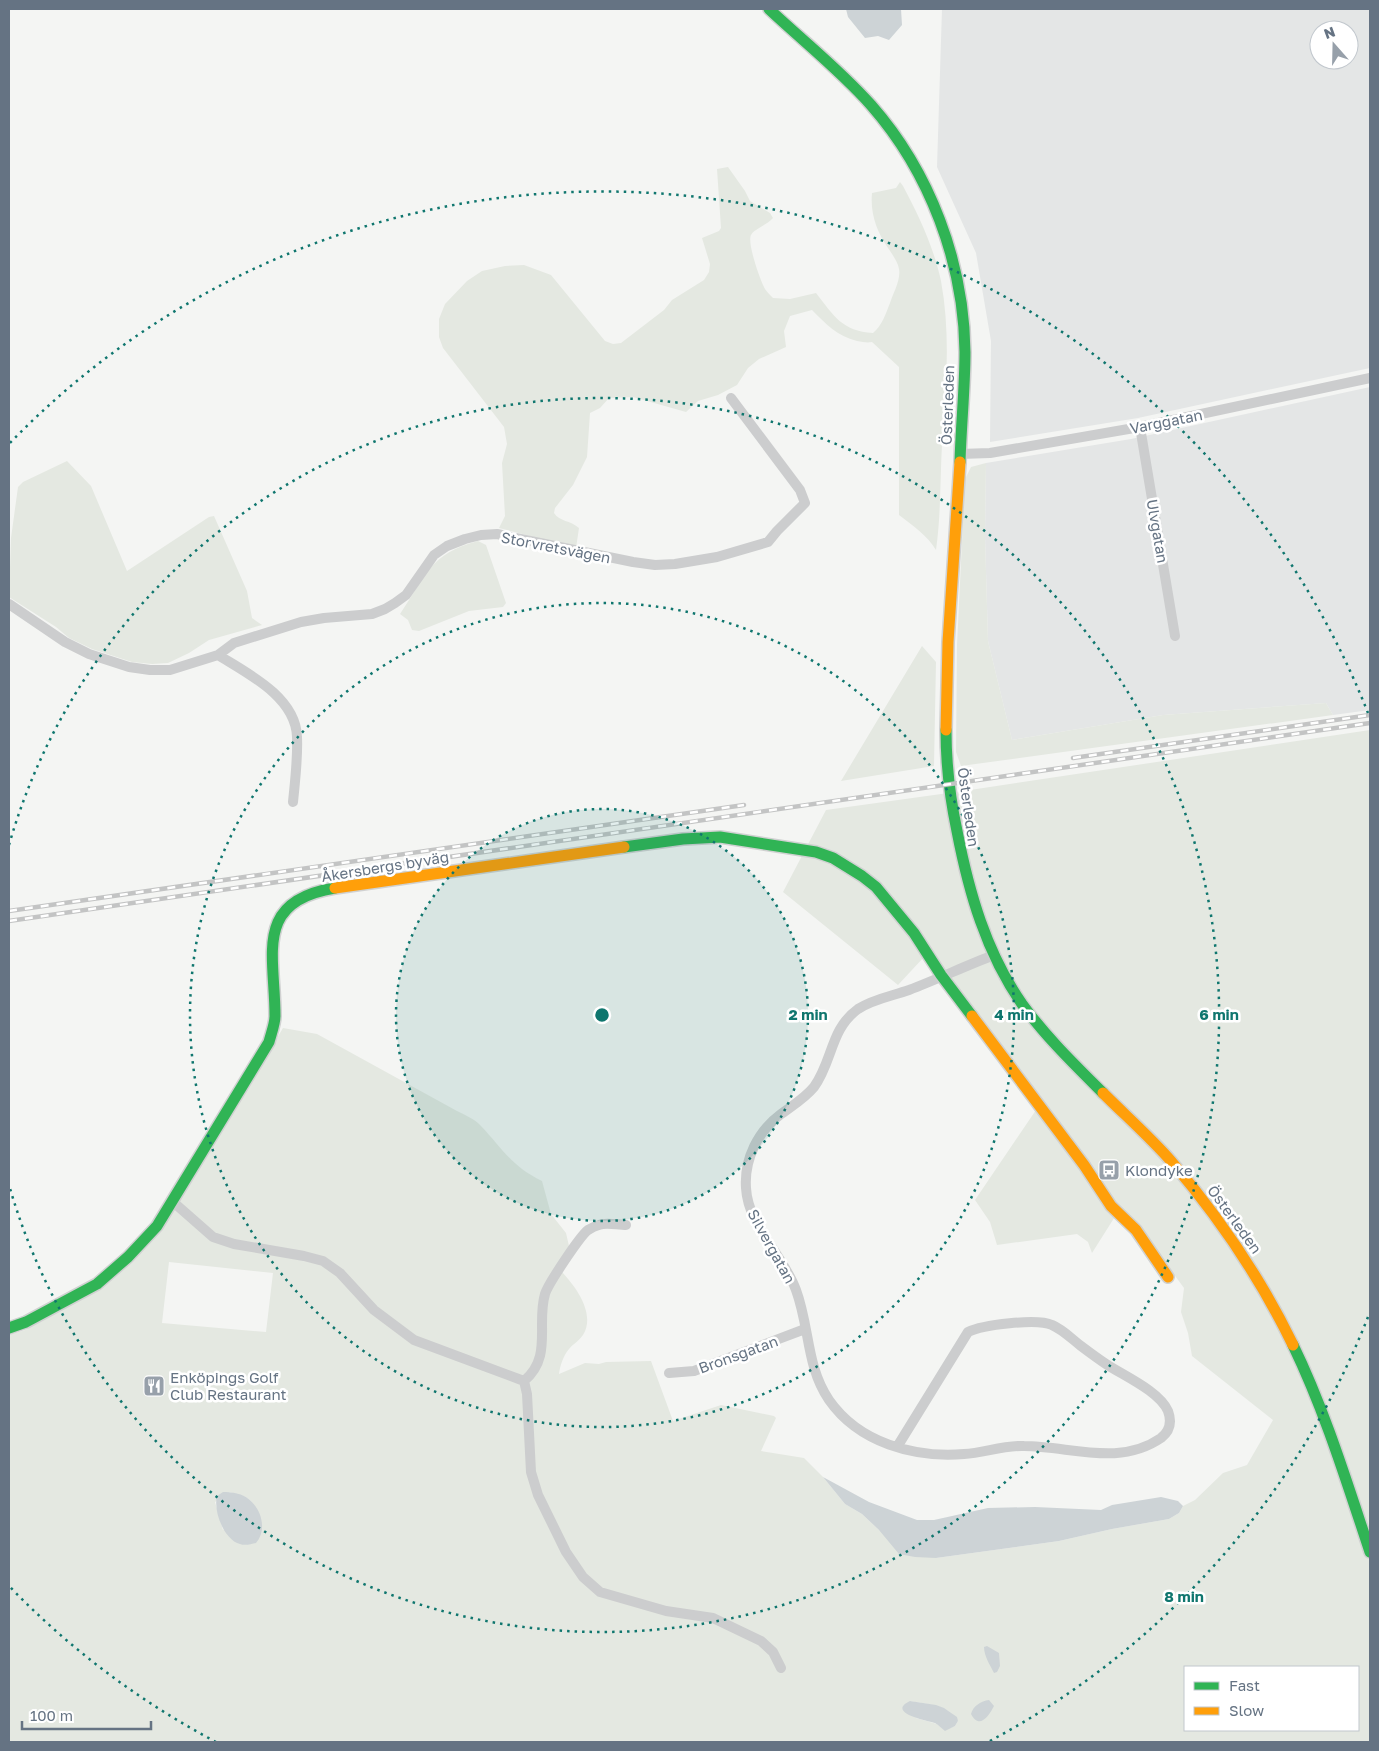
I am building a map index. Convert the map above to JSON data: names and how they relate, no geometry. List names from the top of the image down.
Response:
{
  "streets": {
    "street": [
      "Österleden",
      "Varggatan",
      "Ulvgatan",
      "Storvretsvägen",
      "Åkersbergs byväg",
      "Silvergatan",
      "Bronsgatan"
    ]
  },
  "crossings": [
    ["Österleden", "Varggatan"],
    ["Österleden", "Silvergatan"],
    ["Varggatan", "Ulvgatan"],
    ["Åkersbergs byväg", "Silvergatan"],
    ["Silvergatan", "Bronsgatan"]
  ],
  "places": {
    "bus stop": ["Klondyke"],
    "restaurant": ["Enköpings Golf Club Restaurant"]
  },
  "legend": ["Fast", "Slow"],
  "scale_bar": "100 m",
  "north": "top",
  "rings": [
    "2 min",
    "4 min",
    "6 min",
    "8 min"
  ]
}
